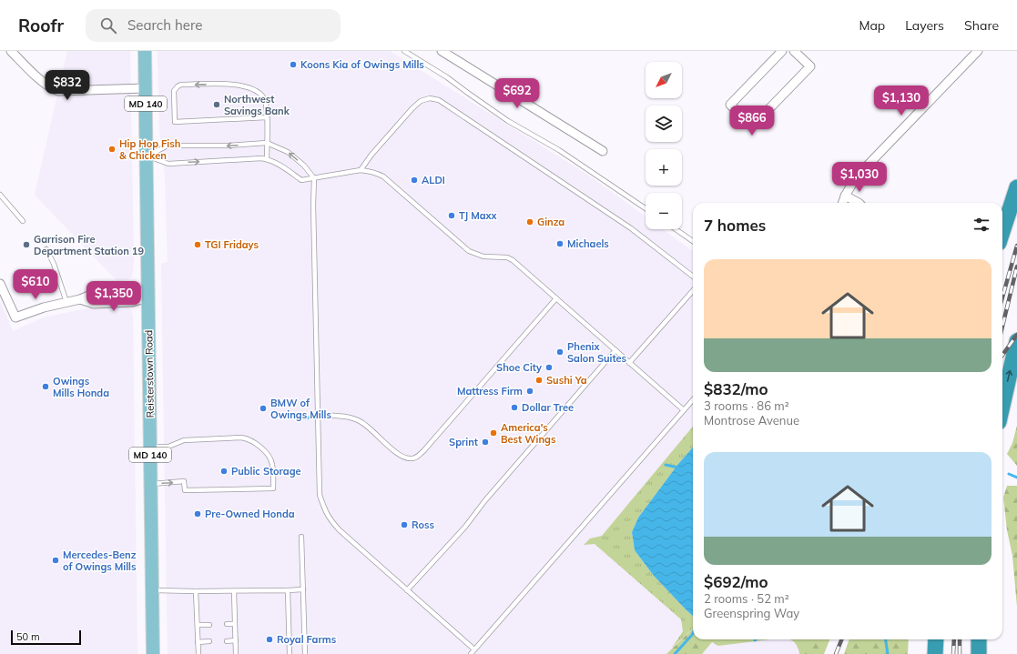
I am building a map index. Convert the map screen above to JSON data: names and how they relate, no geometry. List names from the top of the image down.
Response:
{
  "streets": {
    "main road": ["MD 140", "Reisterstown Road"]
  },
  "places": [
    "Koons Kia of Owings Mills",
    "Northwest Savings Bank",
    "Hip Hop Fish & Chicken",
    "ALDI",
    "TJ Maxx",
    "Ginza",
    "Michaels",
    "Garrison Fire Department Station 19",
    "TGI Fridays",
    "Phenix Salon Suites",
    "Shoe City",
    "Sushi Ya",
    "Owings Mills Honda",
    "Mattress Firm",
    "Dollar Tree",
    "BMW of Owings Mills",
    "America's Best Wings",
    "Sprint",
    "Public Storage",
    "Pre-Owned Honda",
    "Ross",
    "Mercedes-Benz of Owings Mills",
    "Royal Farms"
  ],
  "scale_bar": "50 m",
  "north": "bottom left",
  "page": {
    "header": "Roofr",
    "search": "Search here",
    "nav": ["Map", "Layers", "Share"],
    "map_buttons": ["+", "−"],
    "price": [
      "$832",
      "$692",
      "$1,130",
      "$866",
      "$1,030",
      "$610",
      "$1,350"
    ],
    "heading": "7 homes",
    "list": [
      {
        "name": "$832/mo",
        "note": "3 rooms · 86 m² · Montrose Avenue"
      },
      {
        "name": "$692/mo",
        "note": "2 rooms · 52 m² · Greenspring Way"
      }
    ],
    "scale": "50 m"
  }
}
